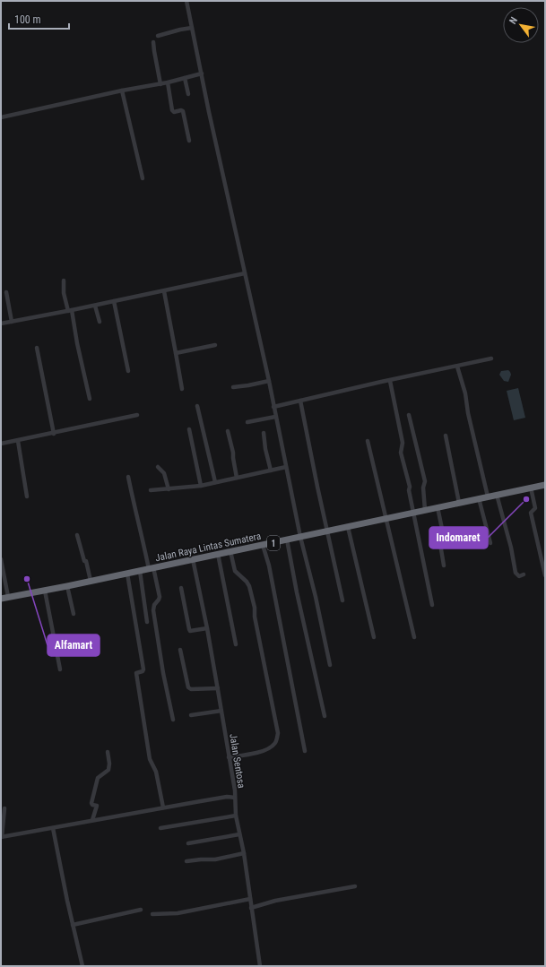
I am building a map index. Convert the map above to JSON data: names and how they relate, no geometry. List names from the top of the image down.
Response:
{
  "streets": {
    "highway": ["1", "Jalan Raya Lintas Sumatera"],
    "street": ["Jalan Sentosa"]
  },
  "crossings": [
    ["Jalan Raya Lintas Sumatera", "Jalan Sentosa"]
  ],
  "places": ["Indomaret", "Alfamart"],
  "scale_bar": "100 m",
  "north": "top left"
}
